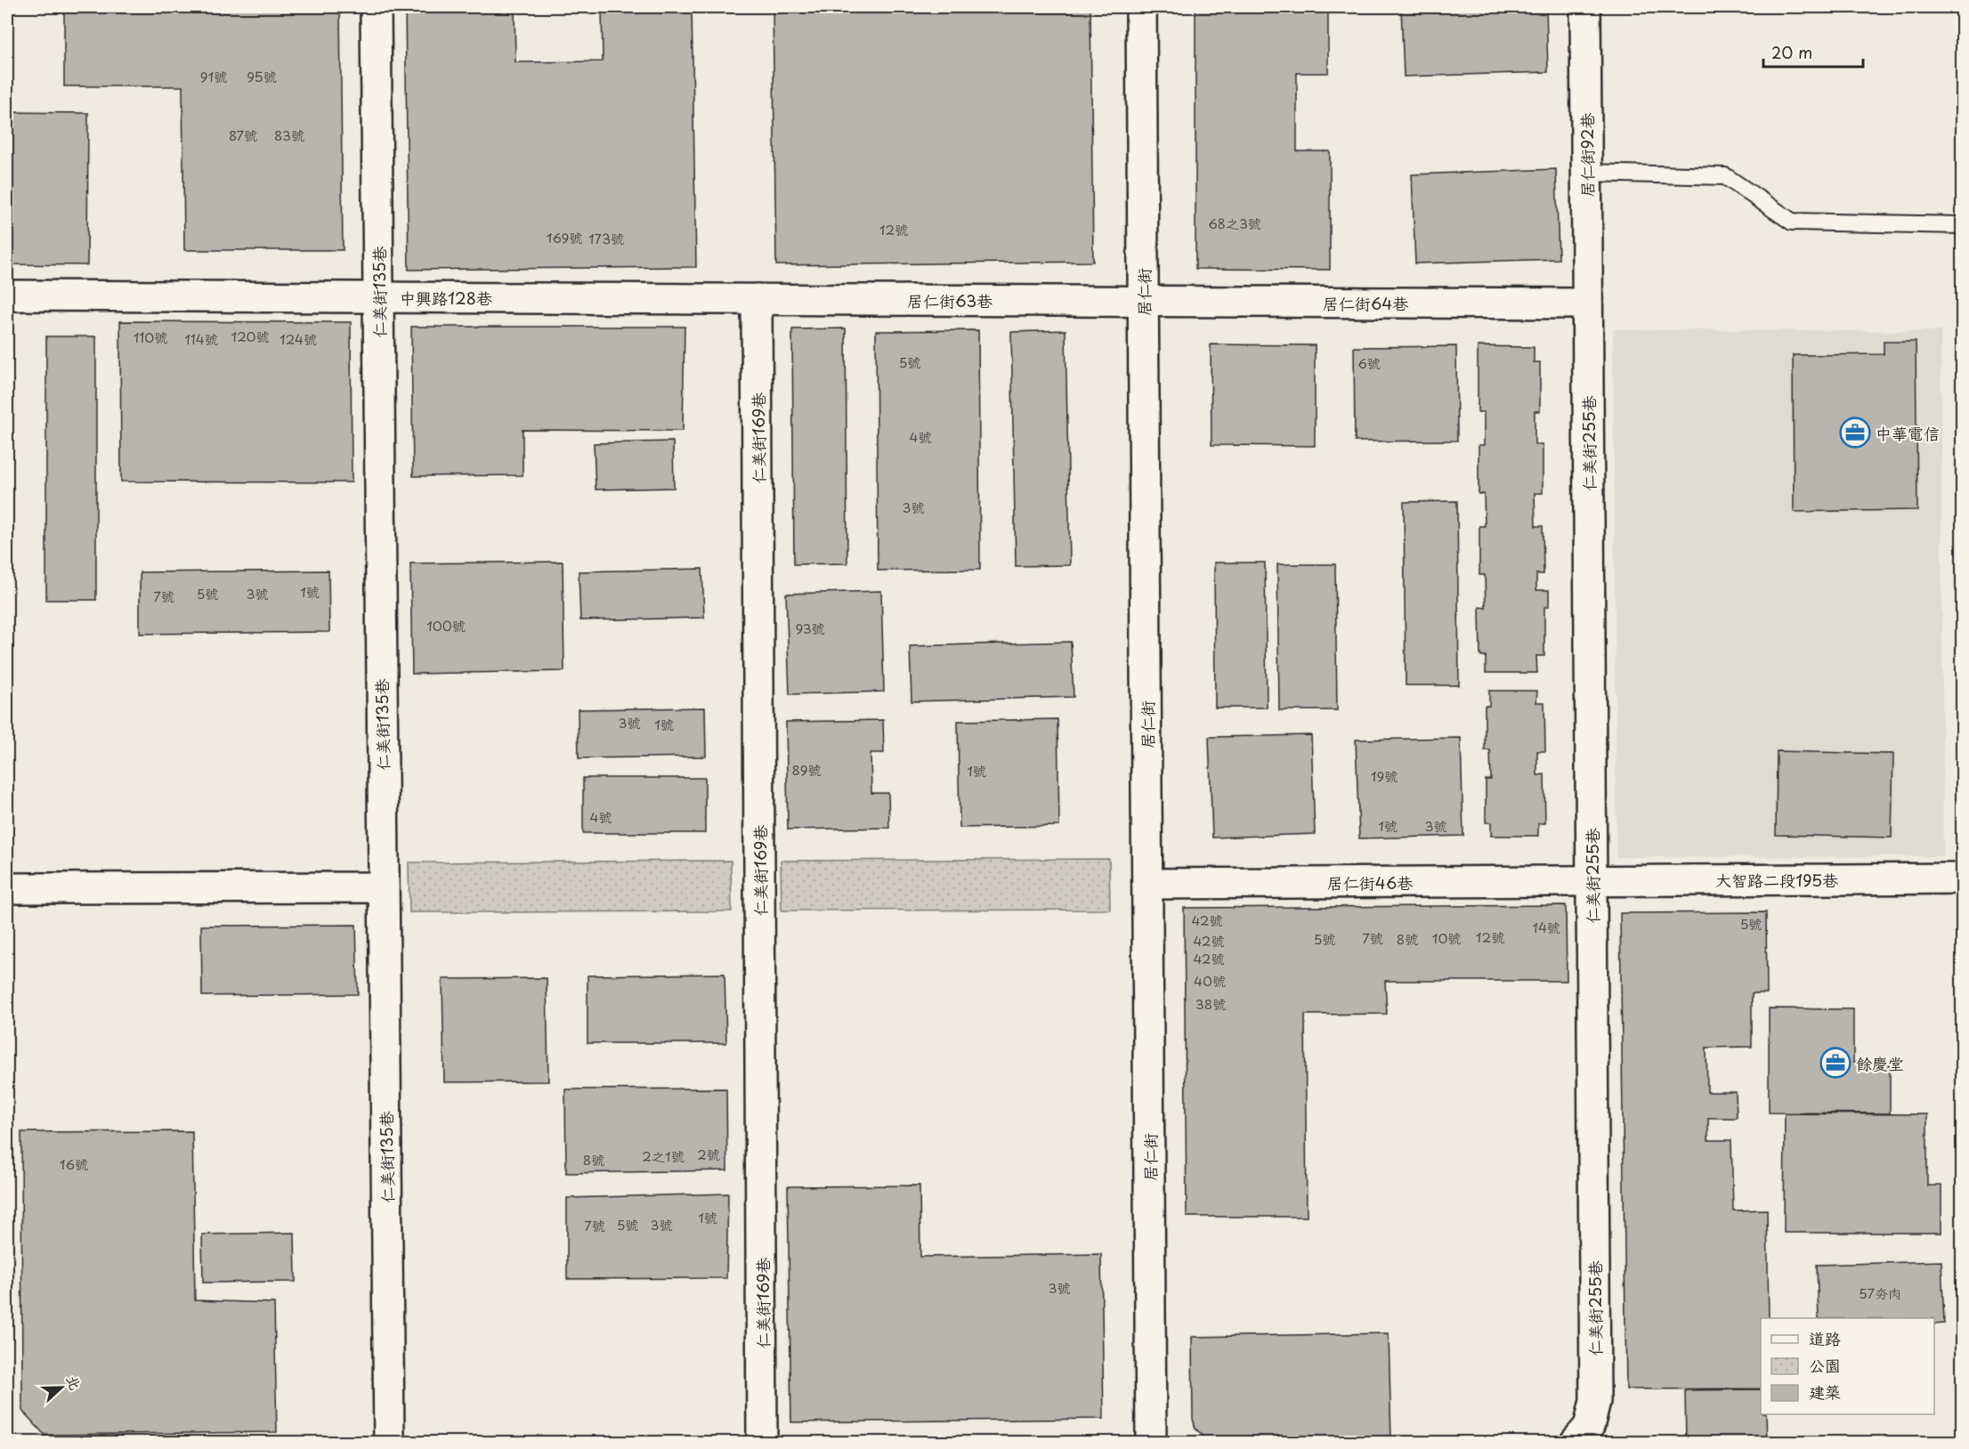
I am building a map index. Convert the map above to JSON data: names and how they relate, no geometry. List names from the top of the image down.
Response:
{
  "streets": {
    "street": [
      "居仁街92巷",
      "仁美街135巷",
      "居仁街",
      "中興路128巷",
      "居仁街63巷",
      "居仁街64巷",
      "仁美街169巷",
      "仁美街255巷",
      "大智路二段195巷",
      "居仁街46巷"
    ]
  },
  "crossings": [
    ["居仁街92巷", "居仁街64巷"],
    ["居仁街92巷", "仁美街255巷"],
    ["仁美街135巷", "中興路128巷"],
    ["居仁街", "居仁街63巷"],
    ["居仁街", "居仁街64巷"],
    ["居仁街", "居仁街46巷"],
    ["中興路128巷", "居仁街63巷"],
    ["中興路128巷", "仁美街169巷"],
    ["居仁街63巷", "居仁街64巷"],
    ["居仁街63巷", "仁美街169巷"],
    ["居仁街64巷", "仁美街255巷"],
    ["仁美街255巷", "大智路二段195巷"],
    ["仁美街255巷", "居仁街46巷"],
    ["大智路二段195巷", "居仁街46巷"]
  ],
  "places": {
    "office": ["中華電信", "餘慶堂"]
  },
  "house_numbers": [
    "91號",
    "95號",
    "87號",
    "83號",
    "68之3號",
    "12號",
    "169號",
    "173號",
    "120號",
    "110號",
    "114號",
    "124號",
    "5號",
    "6號",
    "4號",
    "3號",
    "1號",
    "5號",
    "3號",
    "7號",
    "100號",
    "93號",
    "3號",
    "1號",
    "89號",
    "1號",
    "19號",
    "4號",
    "1號",
    "3號",
    "42號",
    "5號",
    "14號",
    "12號",
    "7號",
    "10號",
    "5號",
    "8號",
    "42號",
    "42號",
    "40號",
    "38號",
    "2號",
    "2之1號",
    "8號",
    "16號",
    "1號",
    "5號",
    "3號",
    "7號",
    "3號",
    "57夯肉"
  ],
  "legend": ["道路", "公園", "建築"],
  "scale_bar": "20 m",
  "north": "right"
}
